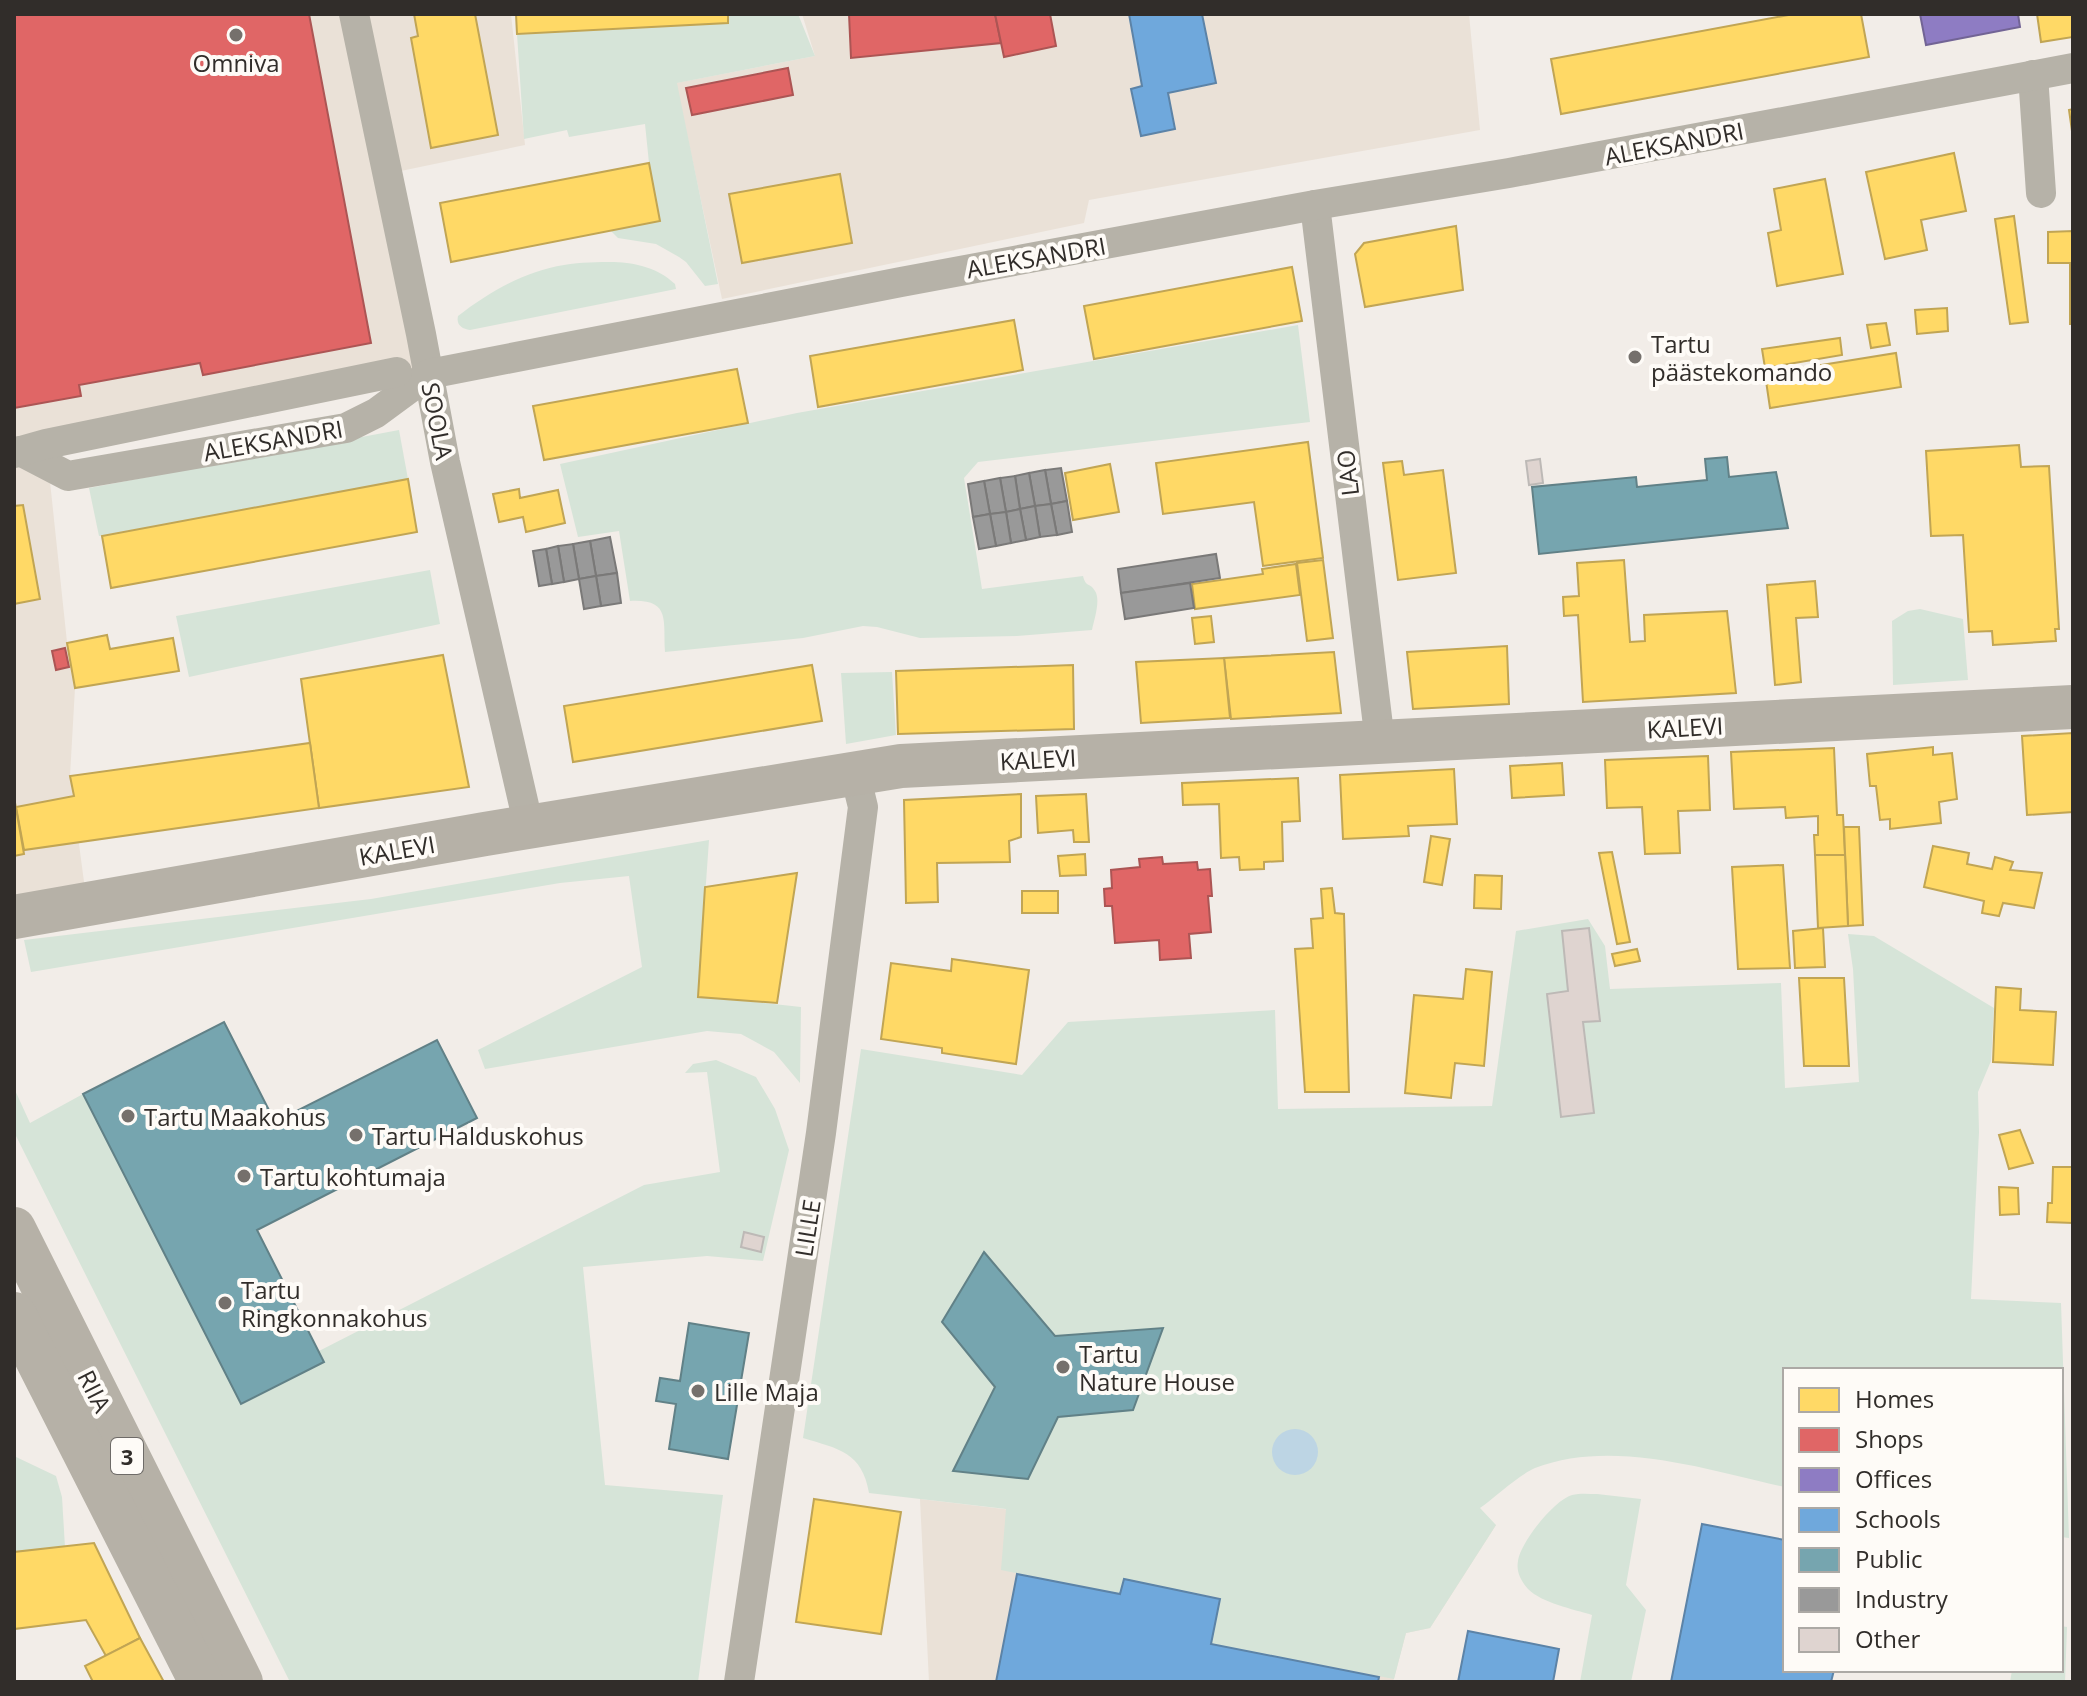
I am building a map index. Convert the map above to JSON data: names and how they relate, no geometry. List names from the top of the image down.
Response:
{
  "streets": {
    "main road": ["KALEVI", "RIIA", "3"],
    "street": [
      "ALEKSANDRI",
      "SOOLA",
      "LAO",
      "LILLE"
    ]
  },
  "crossings": [
    ["ALEKSANDRI", "SOOLA"],
    ["ALEKSANDRI", "LAO"],
    ["SOOLA", "KALEVI"],
    ["LAO", "KALEVI"],
    ["KALEVI", "LILLE"]
  ],
  "places": [
    "Omniva",
    "Tartu päästekomando",
    "Tartu Maakohus",
    "Tartu Halduskohus",
    "Tartu kohtumaja",
    "Tartu Ringkonnakohus",
    "Tartu Nature House",
    "Lille Maja"
  ],
  "legend": [
    "Homes",
    "Shops",
    "Offices",
    "Schools",
    "Public",
    "Industry",
    "Other"
  ]
}
